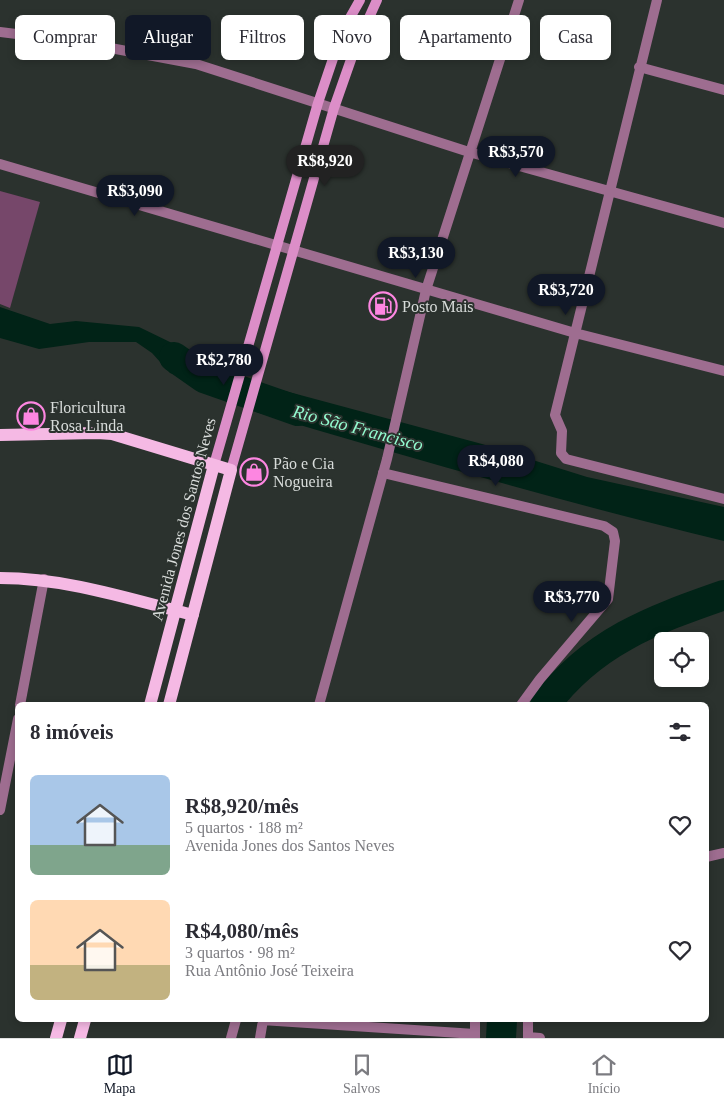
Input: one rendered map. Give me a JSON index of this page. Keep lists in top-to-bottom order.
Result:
{
  "streets": {
    "main road": ["Avenida Jones dos Santos Neves"]
  },
  "water": ["Rio São Francisco"],
  "places": {
    "fuel station": ["Posto Mais"],
    "shop": ["Floricultura Rosa Linda", "Pão e Cia Nogueira"]
  },
  "page": {
    "chip": [
      "Comprar",
      "Alugar",
      "Filtros",
      "Novo",
      "Apartamento",
      "Casa"
    ],
    "price": [
      "R$3,570",
      "R$8,920",
      "R$3,090",
      "R$3,130",
      "R$3,720",
      "R$2,780",
      "R$4,080",
      "R$3,770"
    ],
    "heading": "8 imóveis",
    "list": [
      {
        "name": "R$8,920/mês",
        "note": "5 quartos · 188 m² · Avenida Jones dos Santos Neves"
      },
      {
        "name": "R$4,080/mês",
        "note": "3 quartos · 98 m² · Rua Antônio José Teixeira"
      }
    ],
    "tabs": ["Mapa", "Salvos", "Início"]
  }
}
